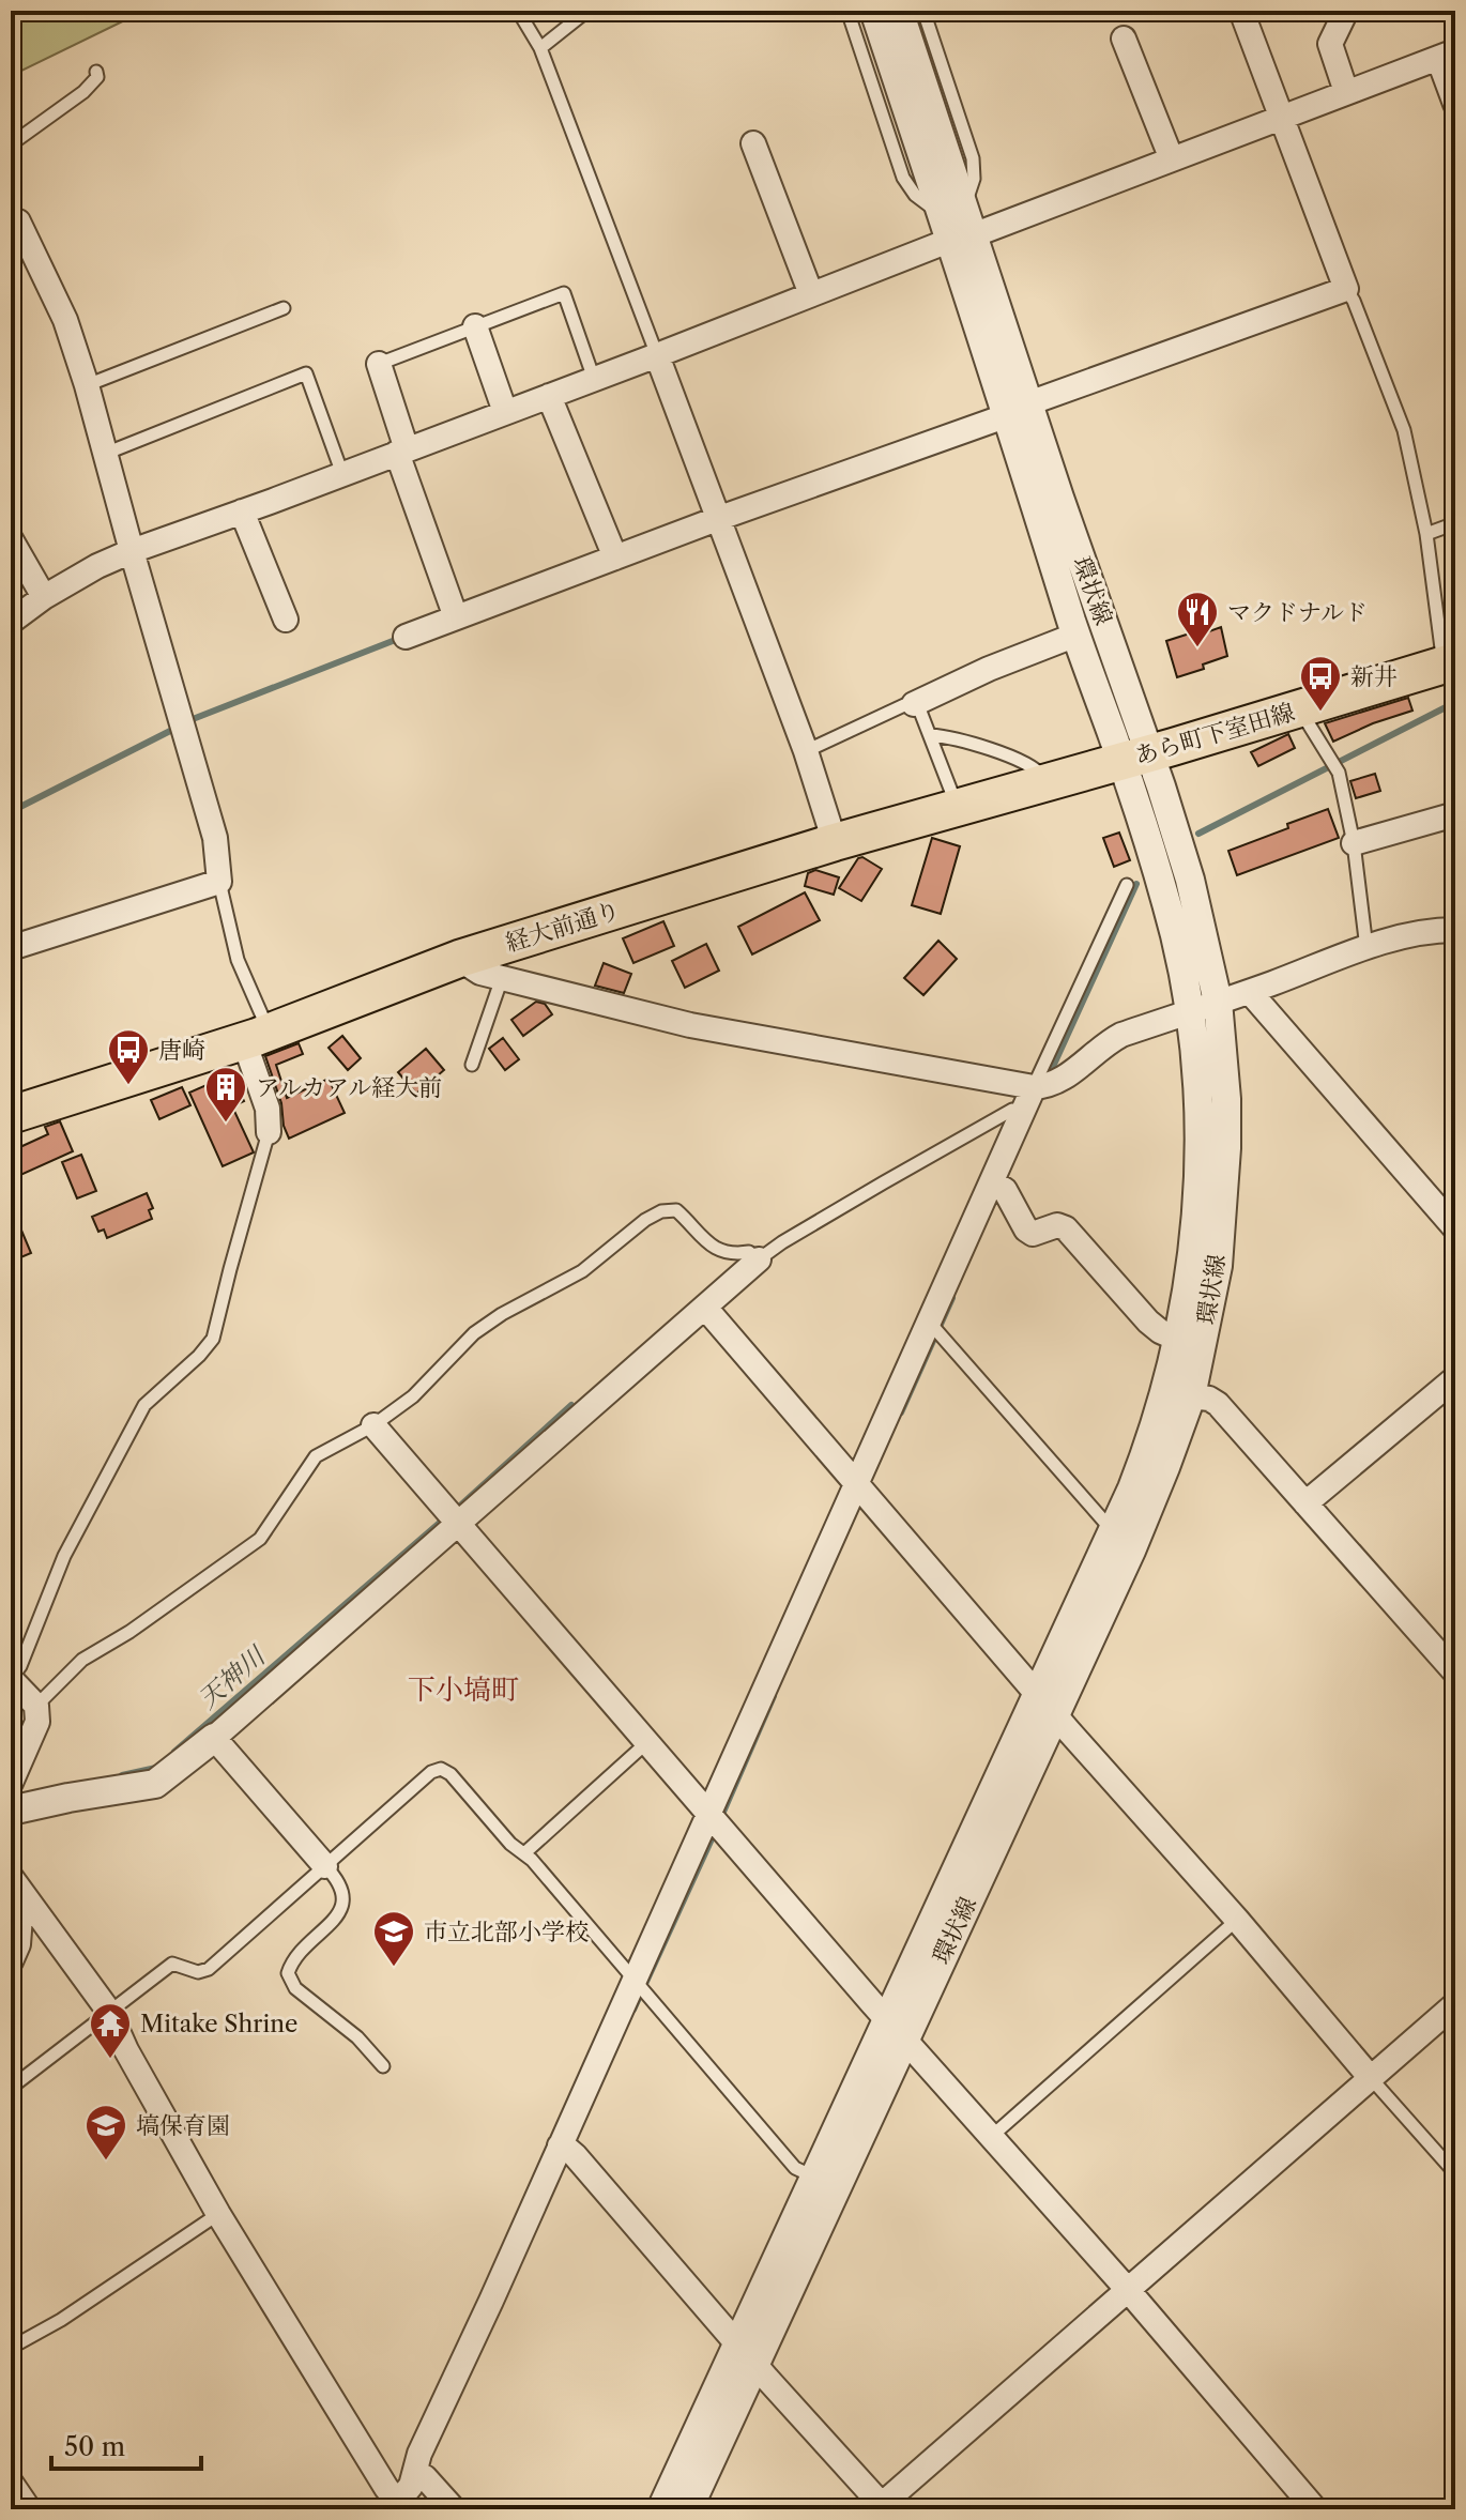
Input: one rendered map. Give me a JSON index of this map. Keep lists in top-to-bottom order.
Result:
{
  "streets": {
    "main road": ["あら町下室田線", "経大前通り"],
    "street": ["環状線"]
  },
  "crossings": [
    ["環状線", "あら町下室田線"],
    ["環状線", "経大前通り"],
    ["あら町下室田線", "経大前通り"]
  ],
  "districts": ["下小塙町"],
  "water": ["天神川"],
  "places": {
    "restaurant": ["マクドナルド"],
    "bus stop": ["新井", "唐崎"],
    "building": ["アルカアル経大前"],
    "school or university": ["市立北部小学校", "塙保育園"],
    "temple": ["Mitake Shrine"]
  },
  "scale_bar": "50 m"
}
